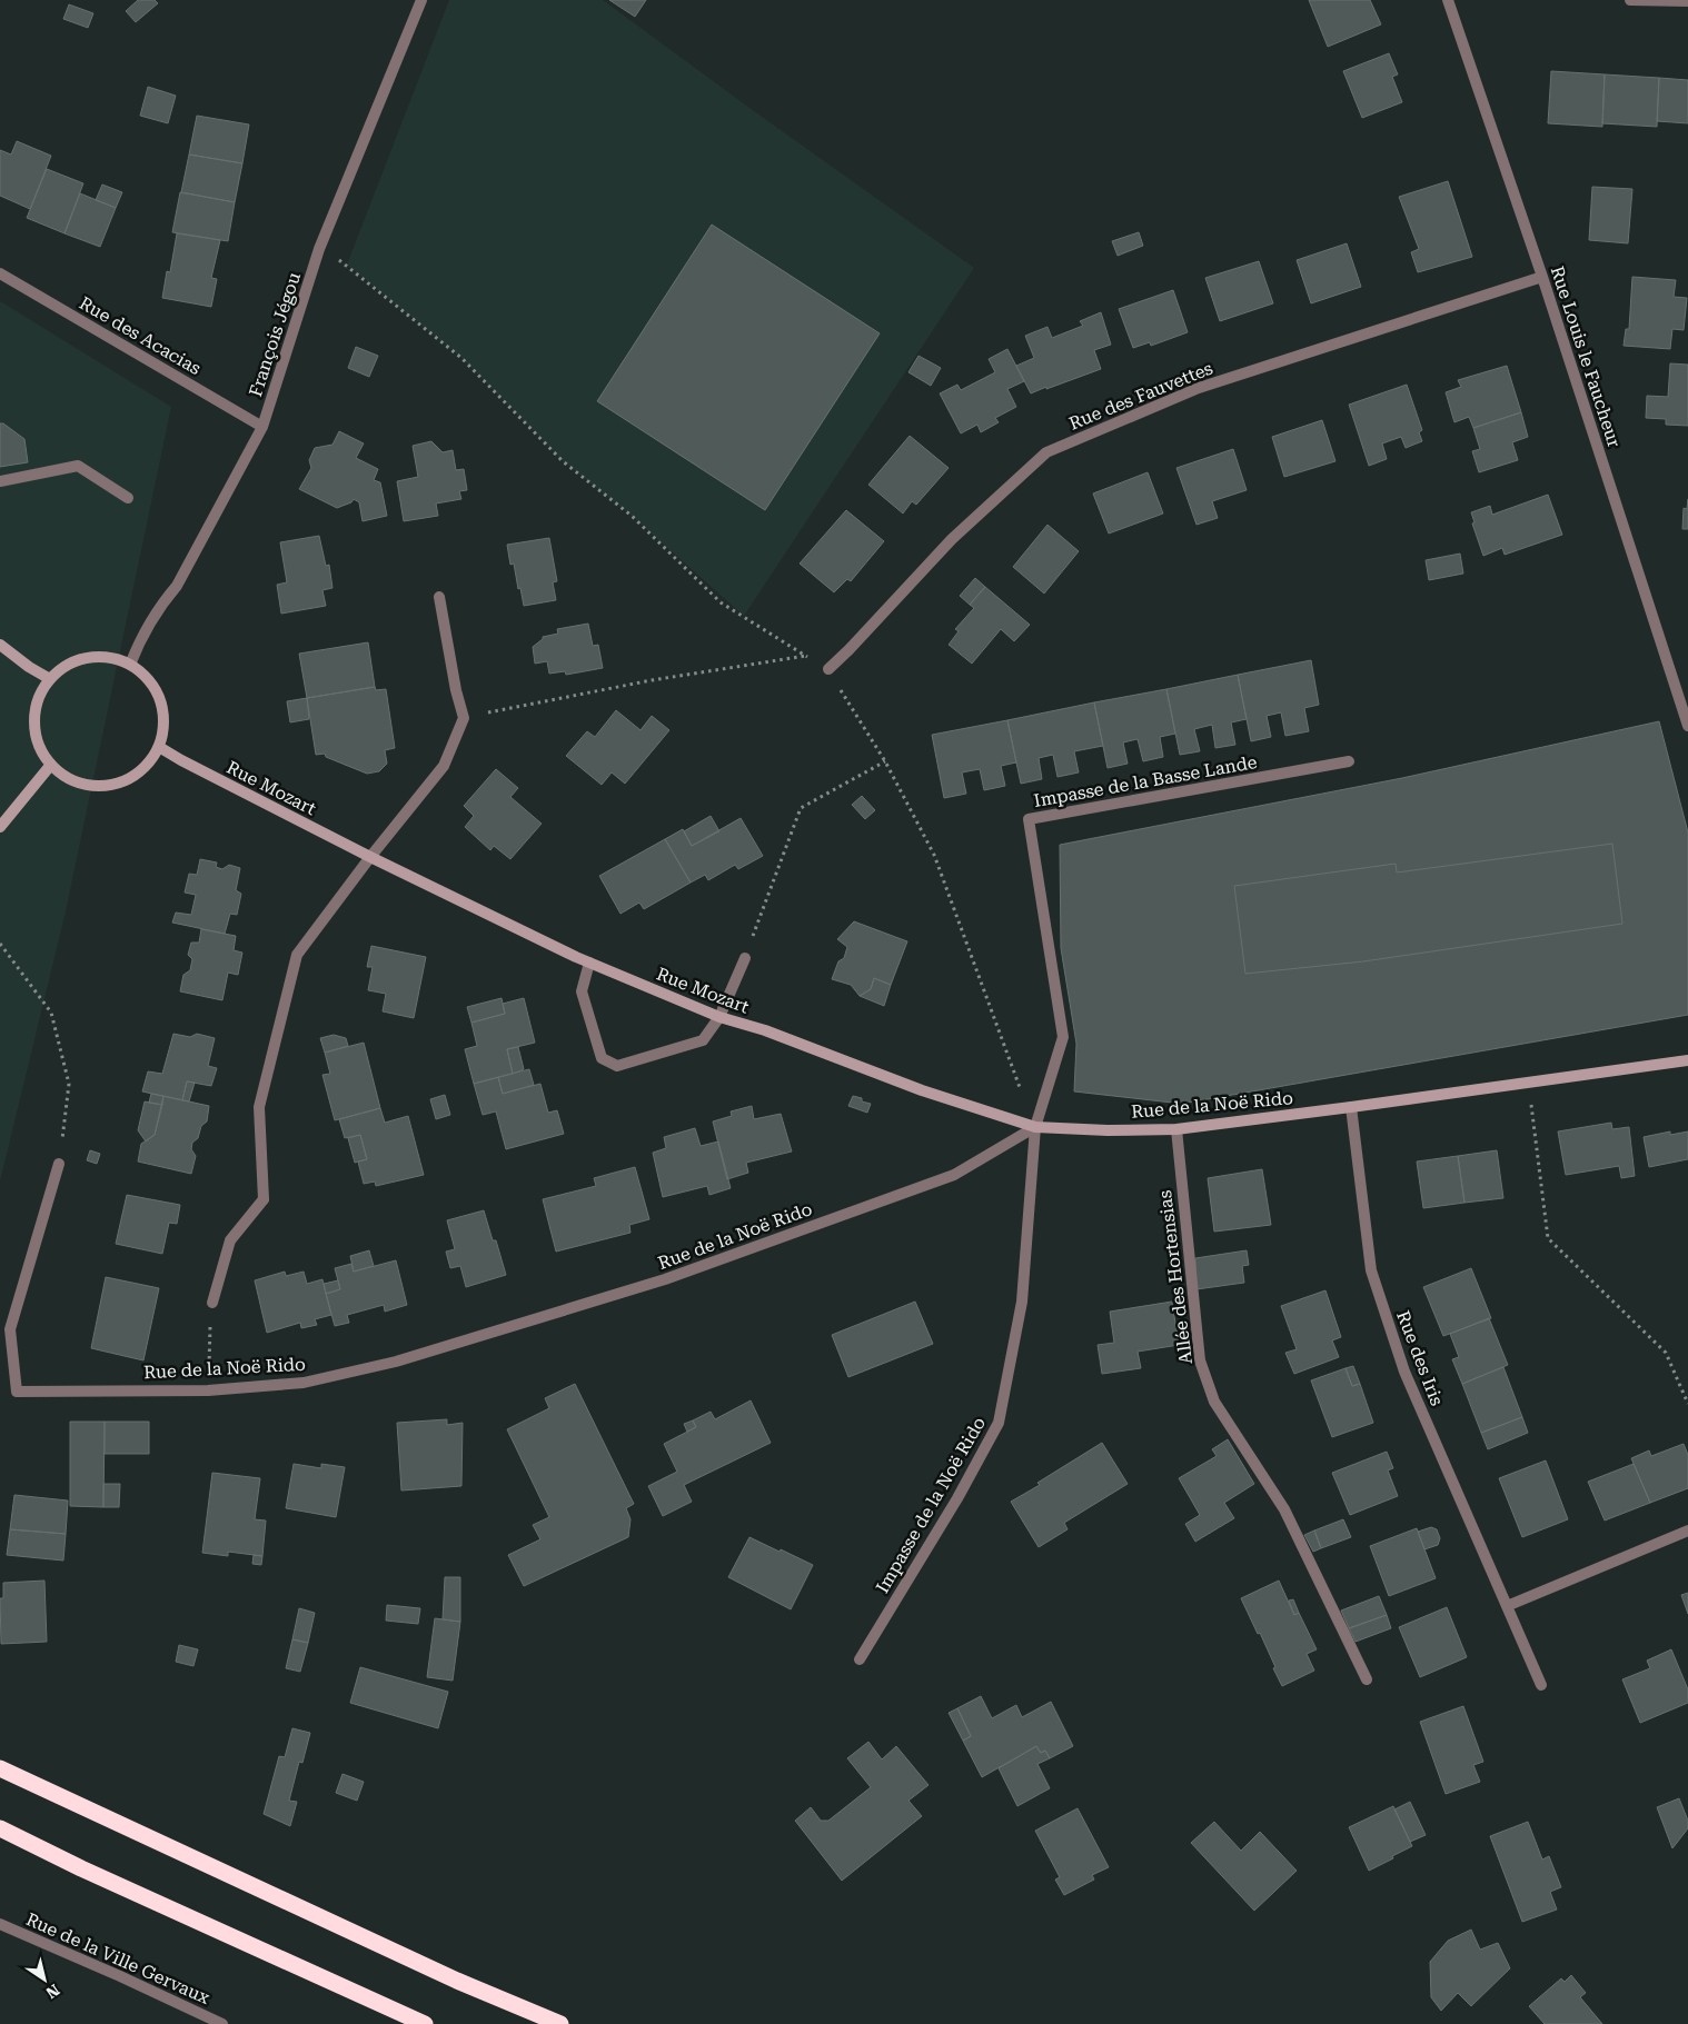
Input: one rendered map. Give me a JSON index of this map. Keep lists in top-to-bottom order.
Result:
{
  "streets": {
    "street": [
      "François Jégou",
      "Rue des Acacias",
      "Rue Louis le Faucheur",
      "Rue des Fauvettes",
      "Impasse de la Basse Lande",
      "Rue Mozart",
      "Rue de la Noë Rido",
      "Allée des Hortensias",
      "Rue des Iris",
      "Impasse de la Noë Rido",
      "Rue de la Ville Gervaux"
    ]
  },
  "crossings": [
    ["François Jégou", "Rue des Acacias"],
    ["François Jégou", "Rue Mozart"],
    ["Rue Louis le Faucheur", "Rue des Fauvettes"],
    ["Impasse de la Basse Lande", "Rue Mozart"],
    ["Impasse de la Basse Lande", "Rue de la Noë Rido"],
    ["Impasse de la Basse Lande", "Impasse de la Noë Rido"],
    ["Rue Mozart", "Rue de la Noë Rido"],
    ["Rue Mozart", "Impasse de la Noë Rido"],
    ["Rue de la Noë Rido", "Allée des Hortensias"],
    ["Rue de la Noë Rido", "Rue des Iris"],
    ["Rue de la Noë Rido", "Impasse de la Noë Rido"]
  ],
  "north": "bottom right"
}
